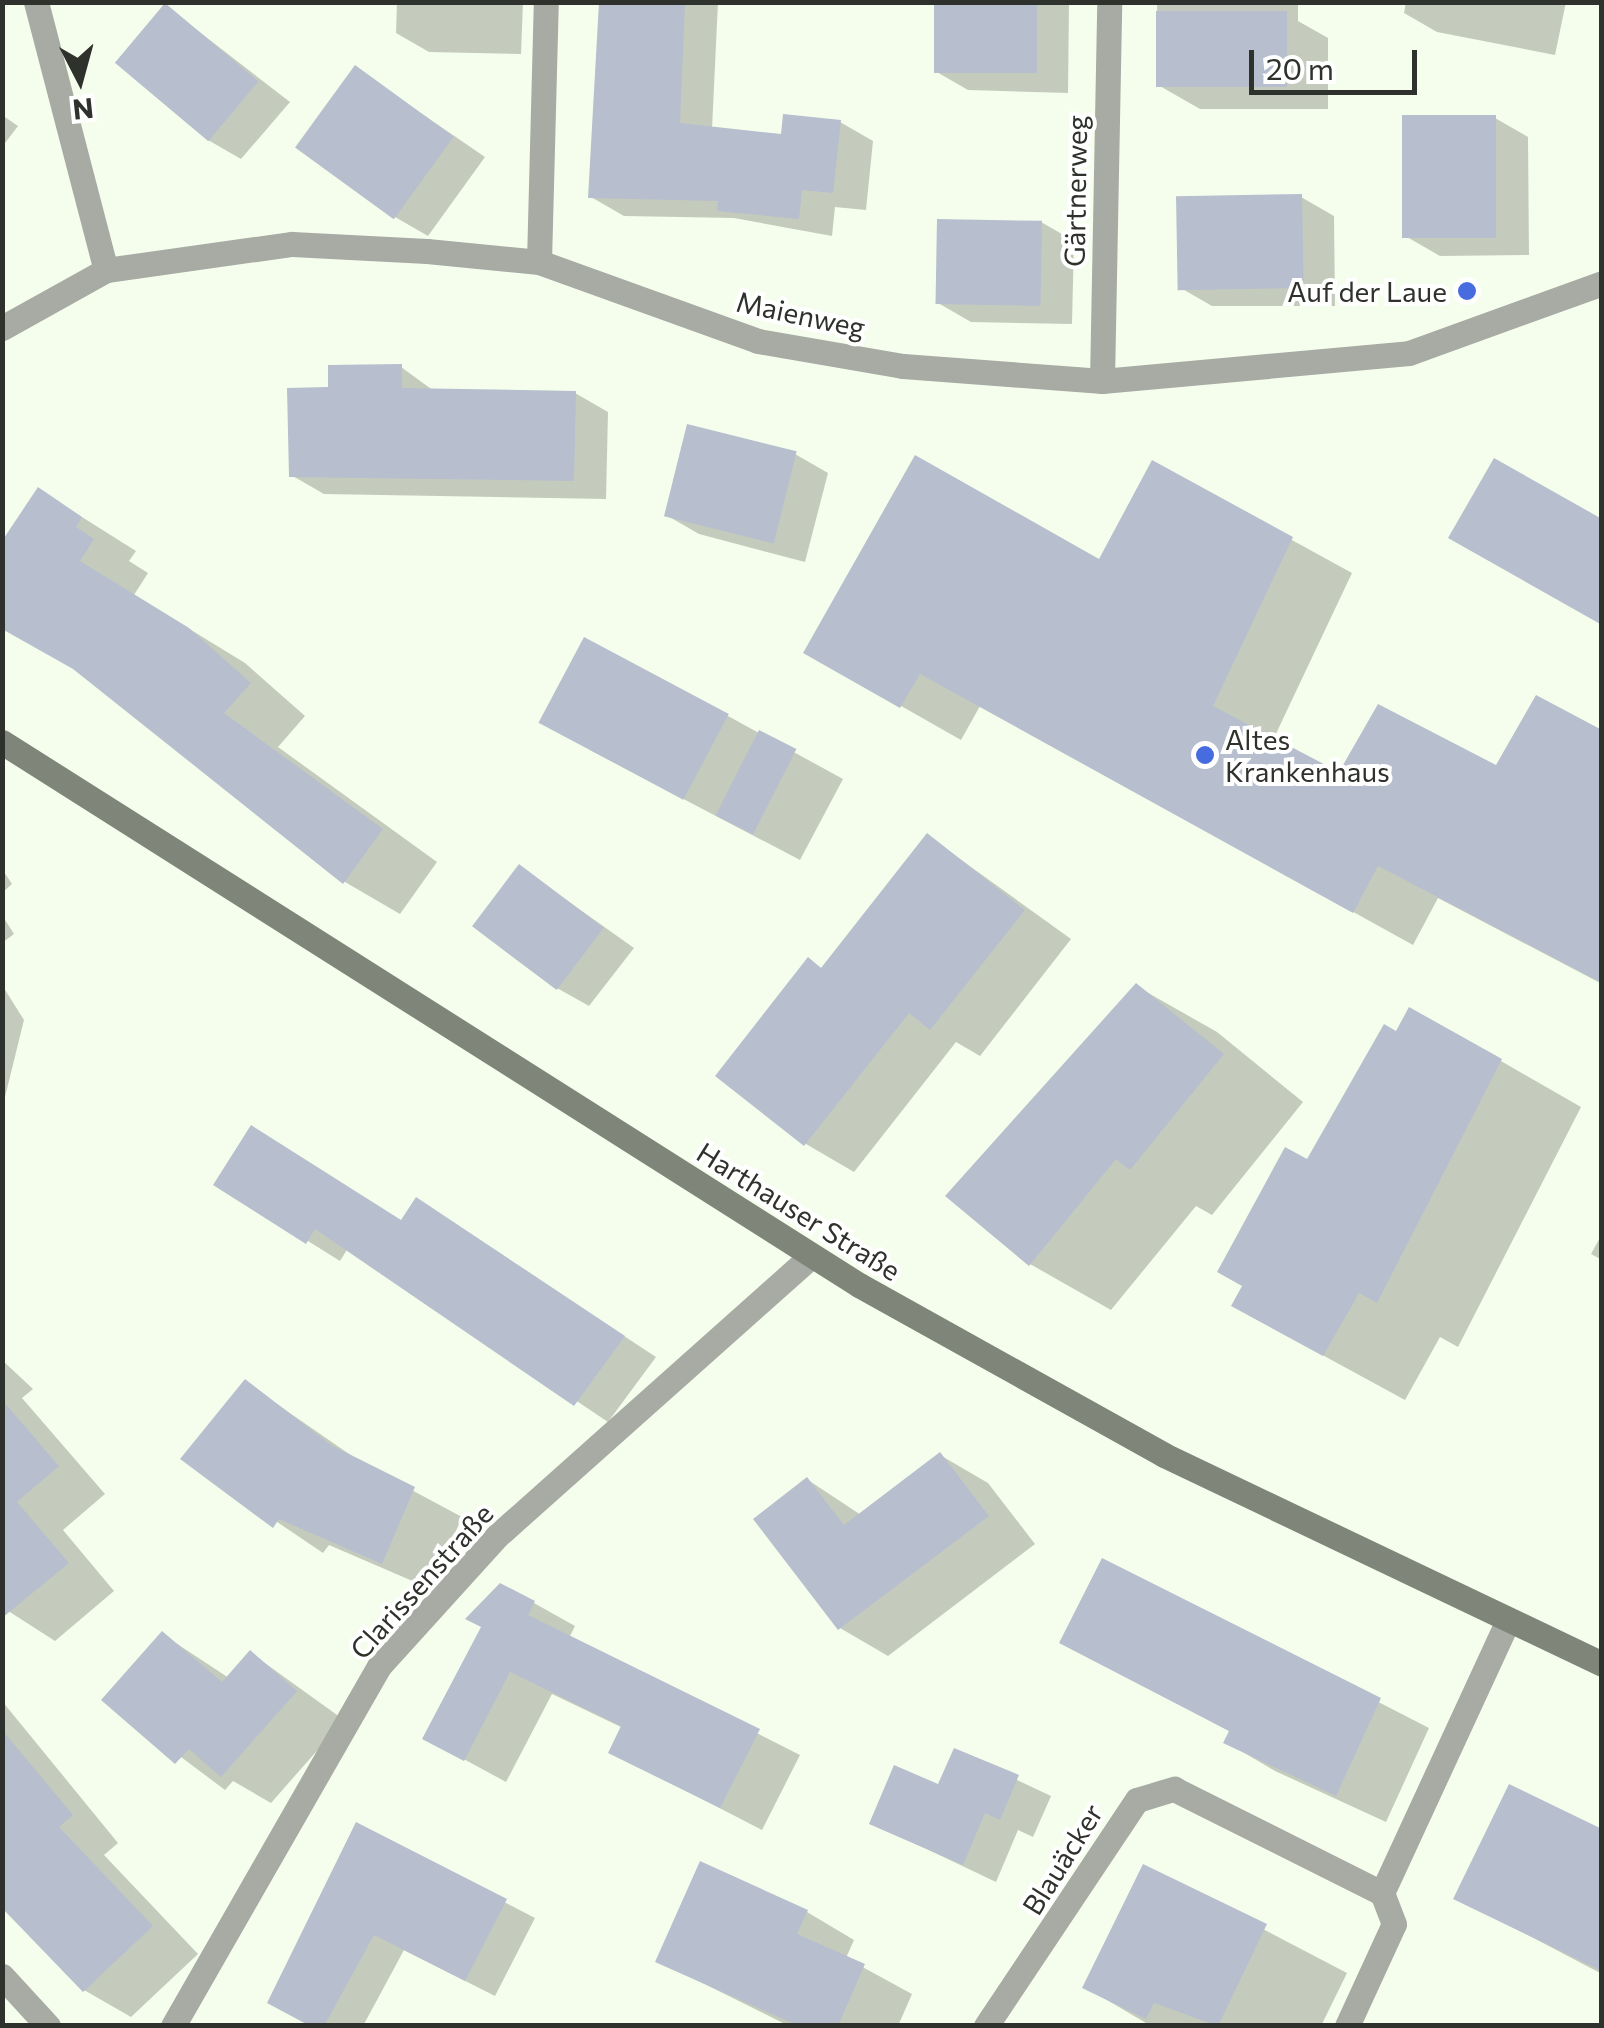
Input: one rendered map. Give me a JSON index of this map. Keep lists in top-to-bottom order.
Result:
{
  "streets": {
    "street": [
      "Gärtnerweg",
      "Maienweg",
      "Harthauser Straße",
      "Clarissenstraße",
      "Blauäcker"
    ]
  },
  "crossings": [
    ["Gärtnerweg", "Maienweg"],
    ["Harthauser Straße", "Clarissenstraße"]
  ],
  "places": ["Auf der Laue", "Altes Krankenhaus"],
  "scale_bar": "20 m",
  "north": "bottom"
}
